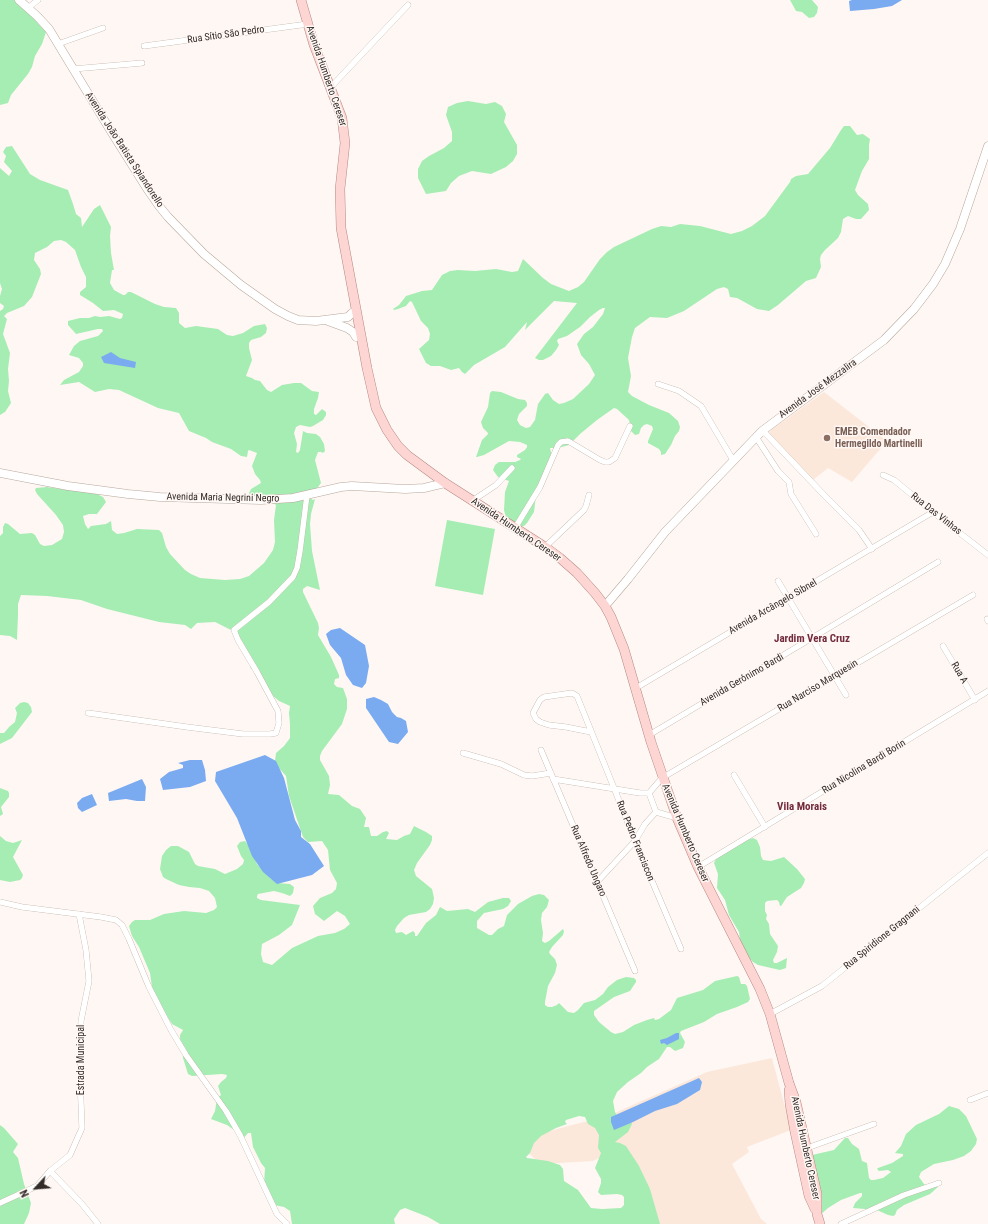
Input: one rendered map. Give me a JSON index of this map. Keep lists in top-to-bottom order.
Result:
{
  "streets": {
    "main road": ["Avenida Humberto Cereser"],
    "street": [
      "Rua Sítio São Pedro",
      "Avenida João Batista Spiandorello",
      "Avenida José Mezzalira",
      "Avenida Maria Negrini Negro",
      "Rua Das Vinhas",
      "Avenida Arcângelo Sibnel",
      "Rua A",
      "Avenida Gerônimo Bardi",
      "Rua Narciso Marquesin",
      "Rua Nicolina Bardi Borin",
      "Rua Pedro Franciscon",
      "Rua Alfredo Ungaro",
      "Rua Spiridione Gragnani",
      "Estrada Municipal"
    ]
  },
  "crossings": [
    ["Rua Sítio São Pedro", "Avenida Humberto Cereser"],
    ["Avenida Humberto Cereser", "Avenida João Batista Spiandorello"],
    ["Avenida Humberto Cereser", "Avenida José Mezzalira"],
    ["Avenida Humberto Cereser", "Avenida Maria Negrini Negro"],
    ["Avenida Humberto Cereser", "Avenida Arcângelo Sibnel"],
    ["Avenida Humberto Cereser", "Avenida Gerônimo Bardi"],
    ["Avenida Humberto Cereser", "Rua Narciso Marquesin"],
    ["Avenida Humberto Cereser", "Rua Nicolina Bardi Borin"],
    ["Avenida Humberto Cereser", "Rua Spiridione Gragnani"],
    ["Rua Das Vinhas", "Avenida Arcângelo Sibnel"],
    ["Rua A", "Rua Nicolina Bardi Borin"]
  ],
  "districts": ["Jardim Vera Cruz", "Vila Morais"],
  "places": ["EMEB Comendador Hermegildo Martinelli"],
  "north": "bottom left"
}
